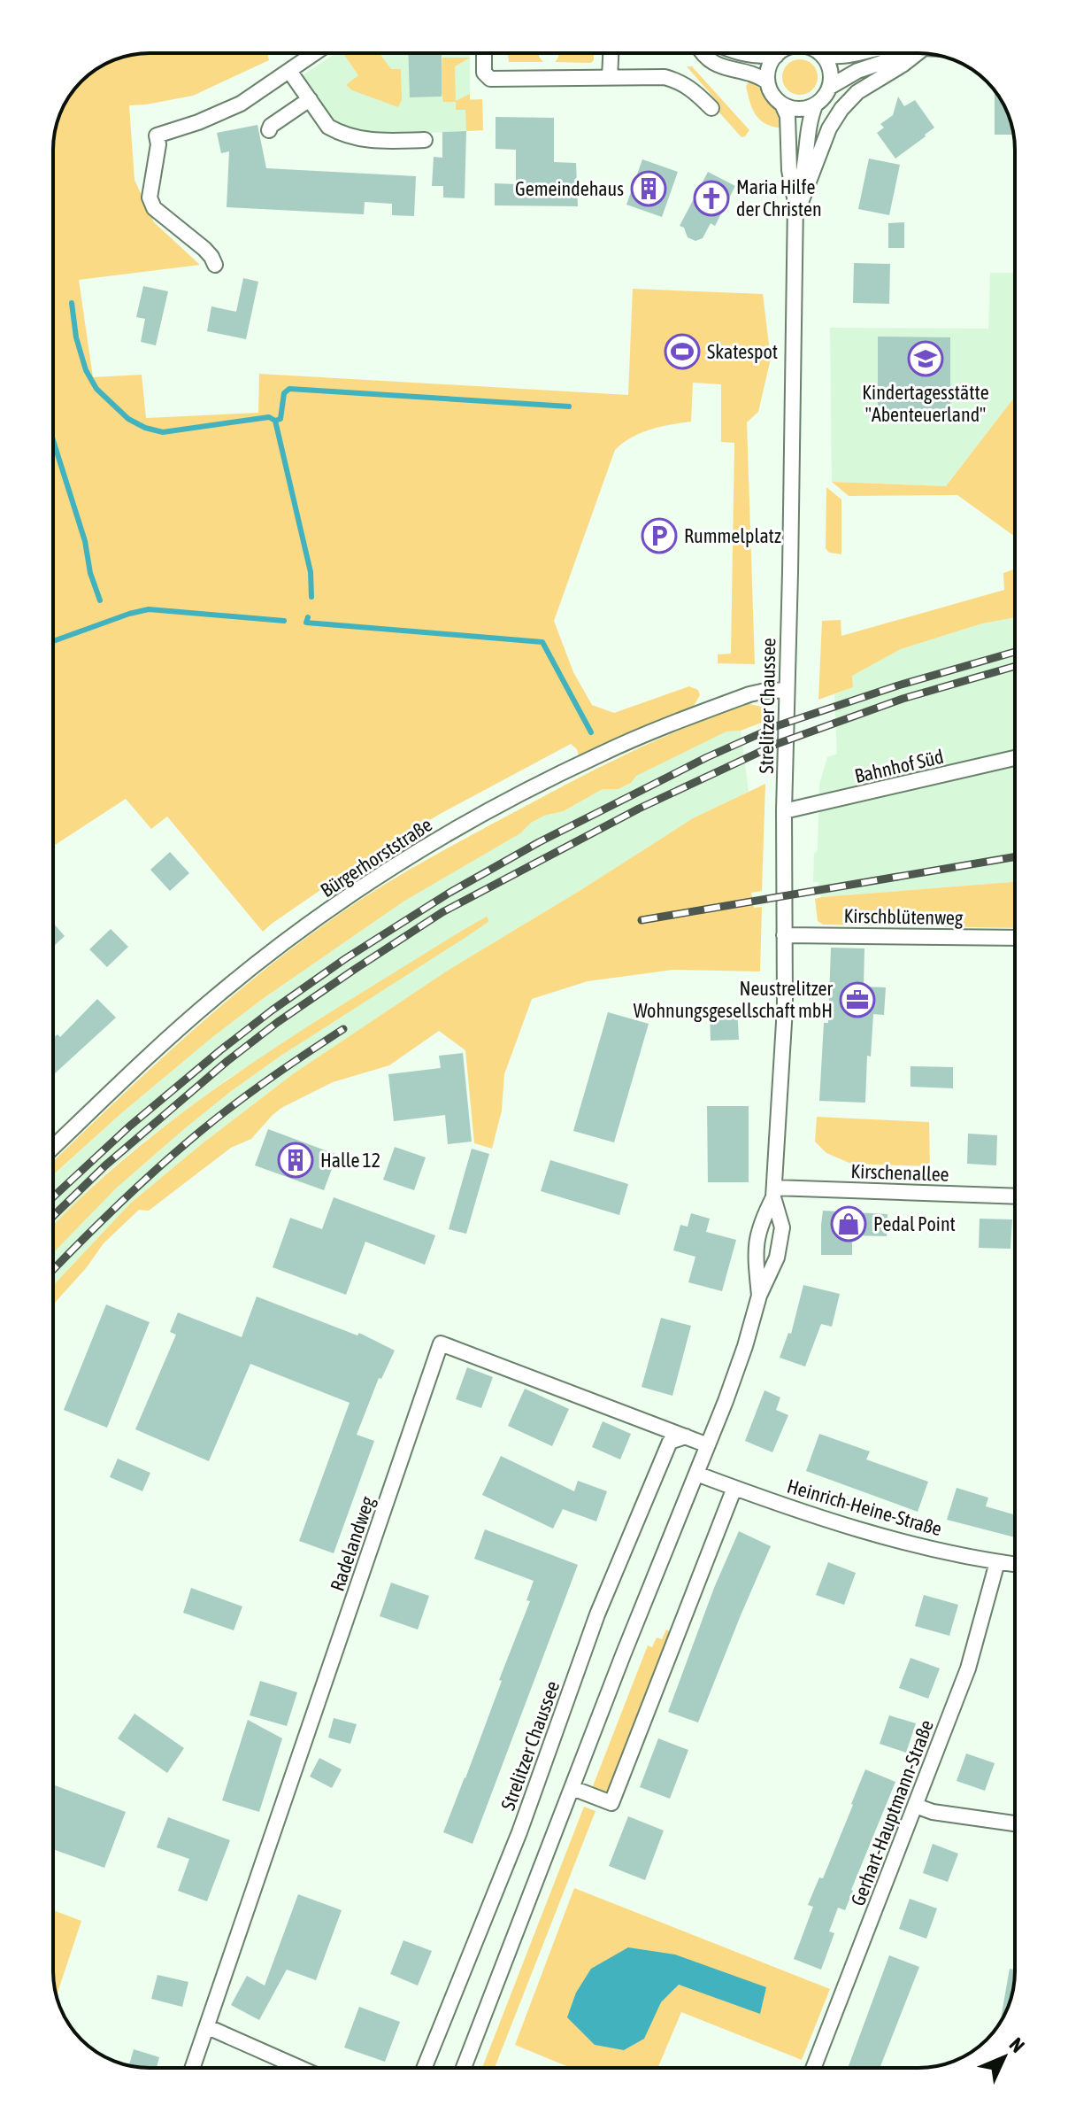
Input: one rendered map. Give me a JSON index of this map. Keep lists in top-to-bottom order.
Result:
{
  "streets": {
    "street": [
      "Strelitzer Chaussee",
      "Bahnhof Süd",
      "Bürgerhorststraße",
      "Kirschblütenweg",
      "Kirschenallee",
      "Heinrich-Heine-Straße",
      "Radelandweg",
      "Gerhart-Hauptmann-Straße"
    ]
  },
  "crossings": [
    ["Strelitzer Chaussee", "Bahnhof Süd"],
    ["Strelitzer Chaussee", "Bürgerhorststraße"],
    ["Strelitzer Chaussee", "Kirschblütenweg"],
    ["Strelitzer Chaussee", "Kirschenallee"],
    ["Strelitzer Chaussee", "Heinrich-Heine-Straße"],
    ["Strelitzer Chaussee", "Radelandweg"],
    ["Heinrich-Heine-Straße", "Gerhart-Hauptmann-Straße"]
  ],
  "places": {
    "building": ["Gemeindehaus", "Halle 12"],
    "church": ["Maria Hilfe der Christen"],
    "sports": ["Skatespot"],
    "school or university": ["Kindertagesstätte \"Abenteuerland\""],
    "parking": ["Rummelplatz"],
    "office": ["Neustrelitzer Wohnungsgesellschaft mbH"],
    "shop": ["Pedal Point"]
  },
  "north": "top right"
}
